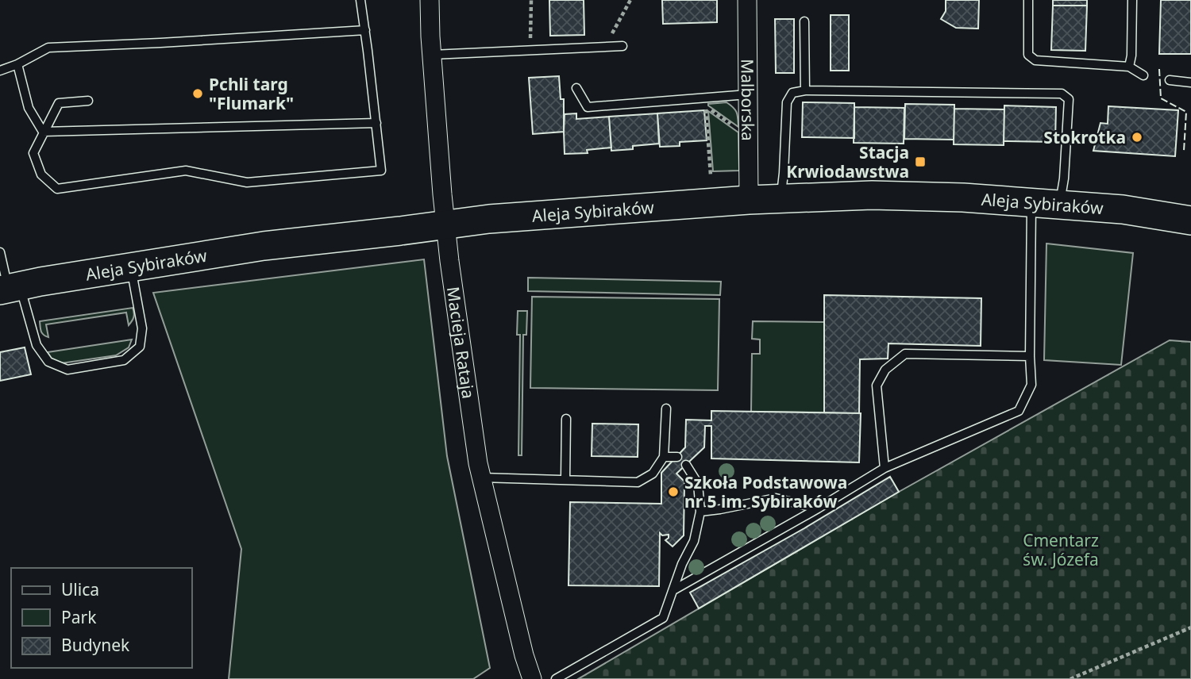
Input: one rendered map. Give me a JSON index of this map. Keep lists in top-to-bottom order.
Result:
{
  "streets": {
    "main road": ["Aleja Sybiraków"],
    "street": ["Malborska", "Macieja Rataja"]
  },
  "crossings": [
    ["Malborska", "Aleja Sybiraków"],
    ["Aleja Sybiraków", "Macieja Rataja"]
  ],
  "parks": ["Cmentarz św. Józefa"],
  "places": {
    "other": ["Pchli targ \"Flumark\"", "Stokrotka", "Szkoła Podstawowa nr 5 im. Sybiraków"],
    "transit": ["Stacja Krwiodawstwa"]
  },
  "legend": ["Ulica", "Park", "Budynek"]
}
